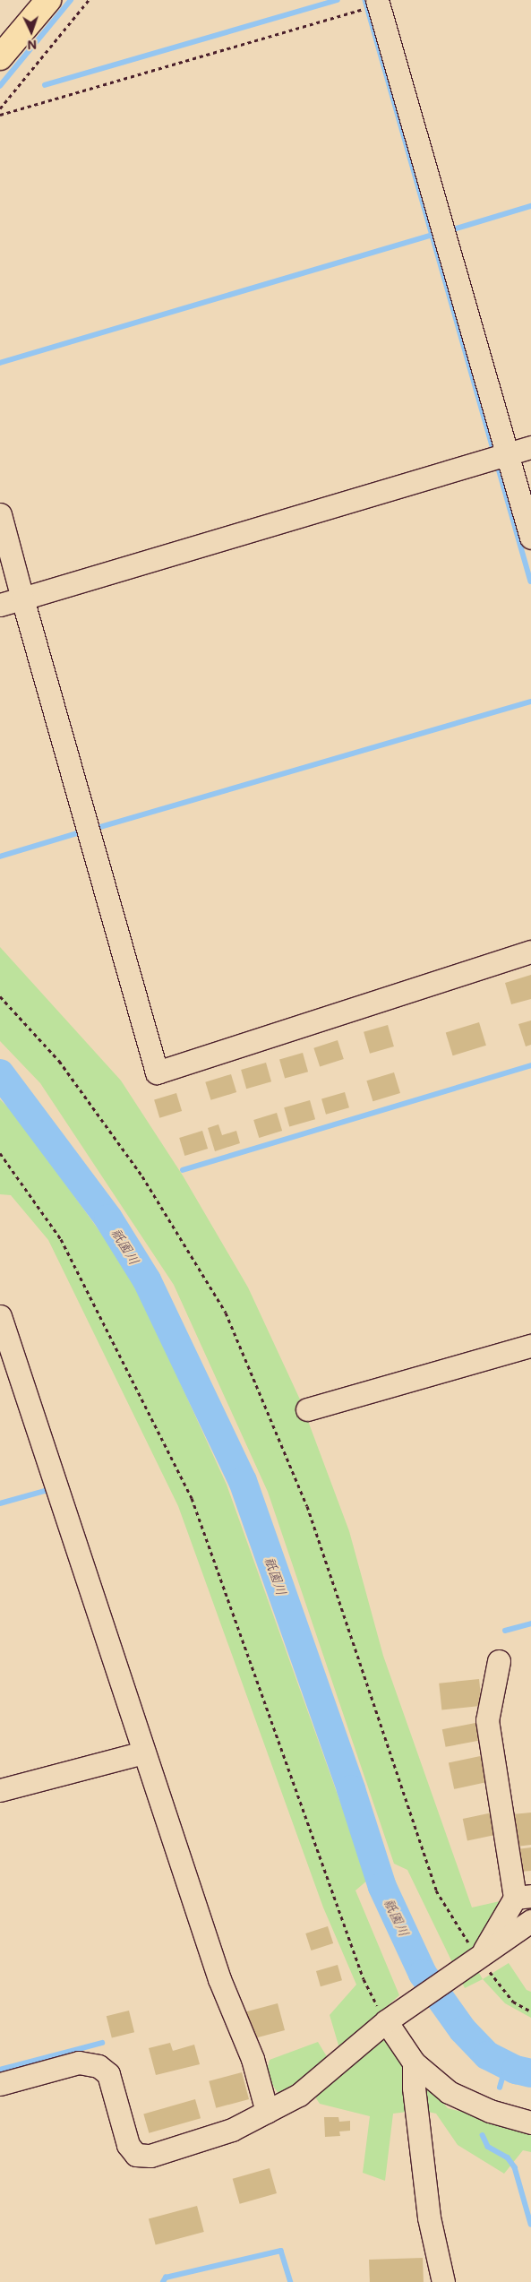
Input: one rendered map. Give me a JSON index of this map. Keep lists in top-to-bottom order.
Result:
{
  "water": ["祇園川"],
  "north": "bottom"
}
